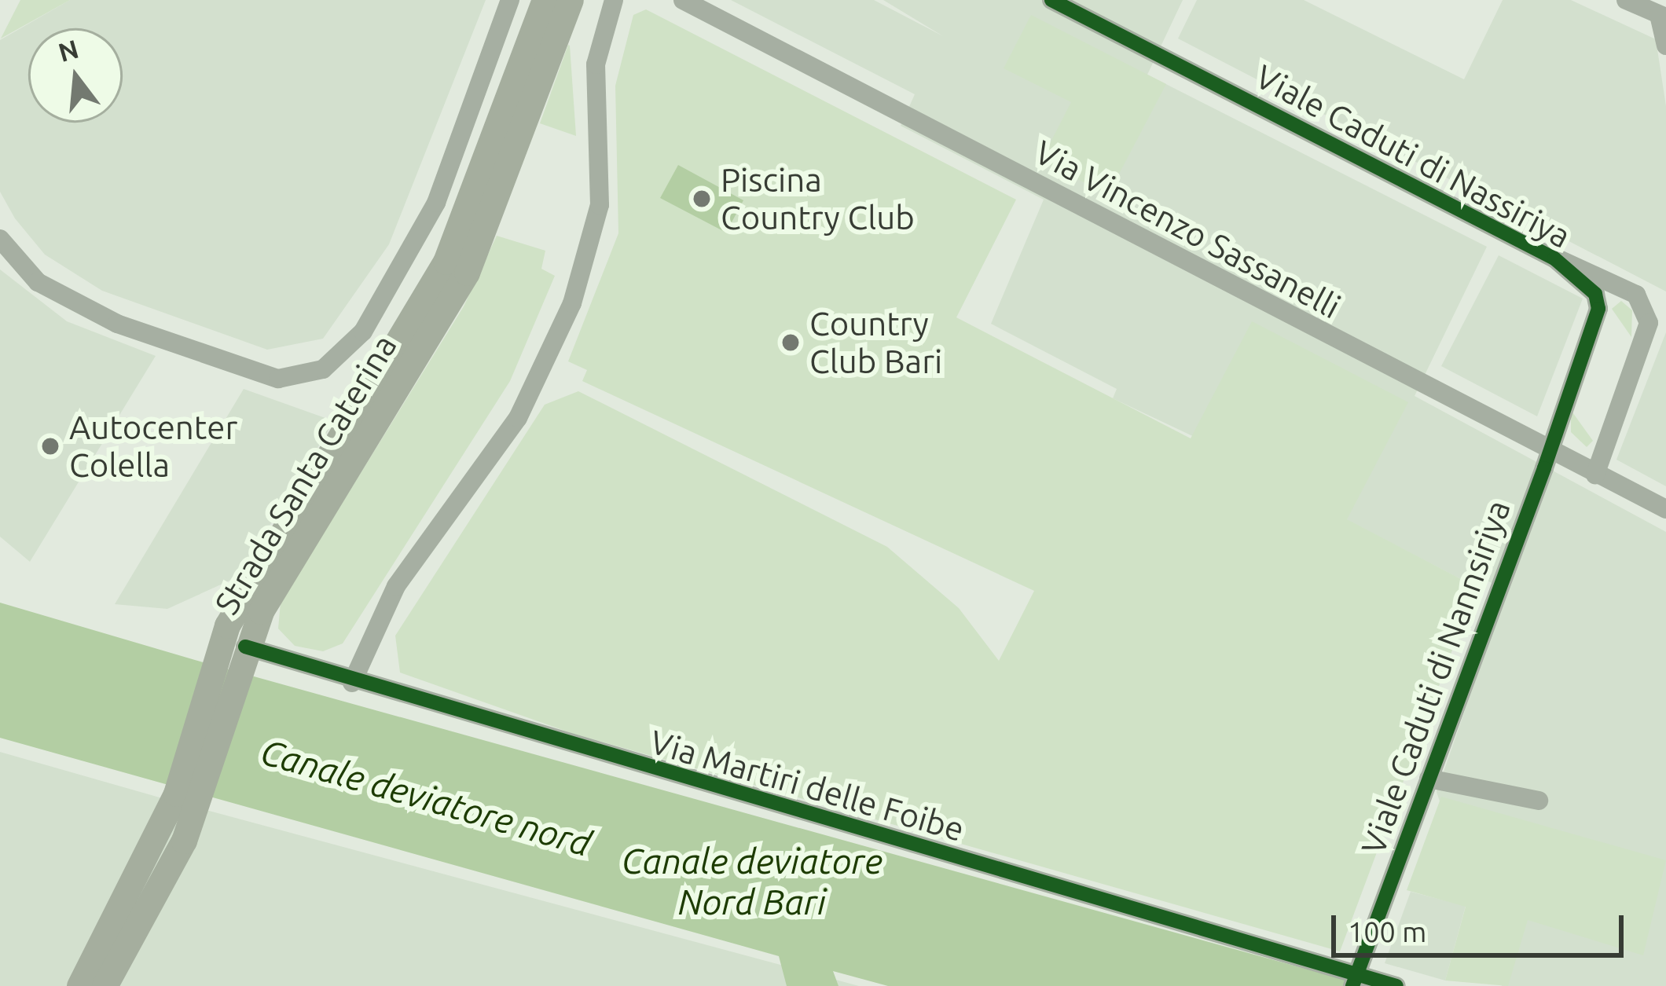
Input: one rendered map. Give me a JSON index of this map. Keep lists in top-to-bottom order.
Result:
{
  "streets": {
    "street": [
      "Viale Caduti di Nassiriya",
      "Via Vincenzo Sassanelli",
      "Strada Santa Caterina",
      "Viale Caduti di Nannsiriya",
      "Via Martiri delle Foibe"
    ]
  },
  "crossings": [
    ["Viale Caduti di Nassiriya", "Via Vincenzo Sassanelli"],
    ["Viale Caduti di Nassiriya", "Viale Caduti di Nannsiriya"],
    ["Via Vincenzo Sassanelli", "Viale Caduti di Nannsiriya"],
    ["Strada Santa Caterina", "Via Martiri delle Foibe"],
    ["Viale Caduti di Nannsiriya", "Via Martiri delle Foibe"]
  ],
  "water": ["Canale deviatore nord", "Canale deviatore Nord Bari"],
  "places": ["Piscina Country Club", "Country Club Bari", "Autocenter Colella"],
  "scale_bar": "100 m",
  "north": "top"
}
